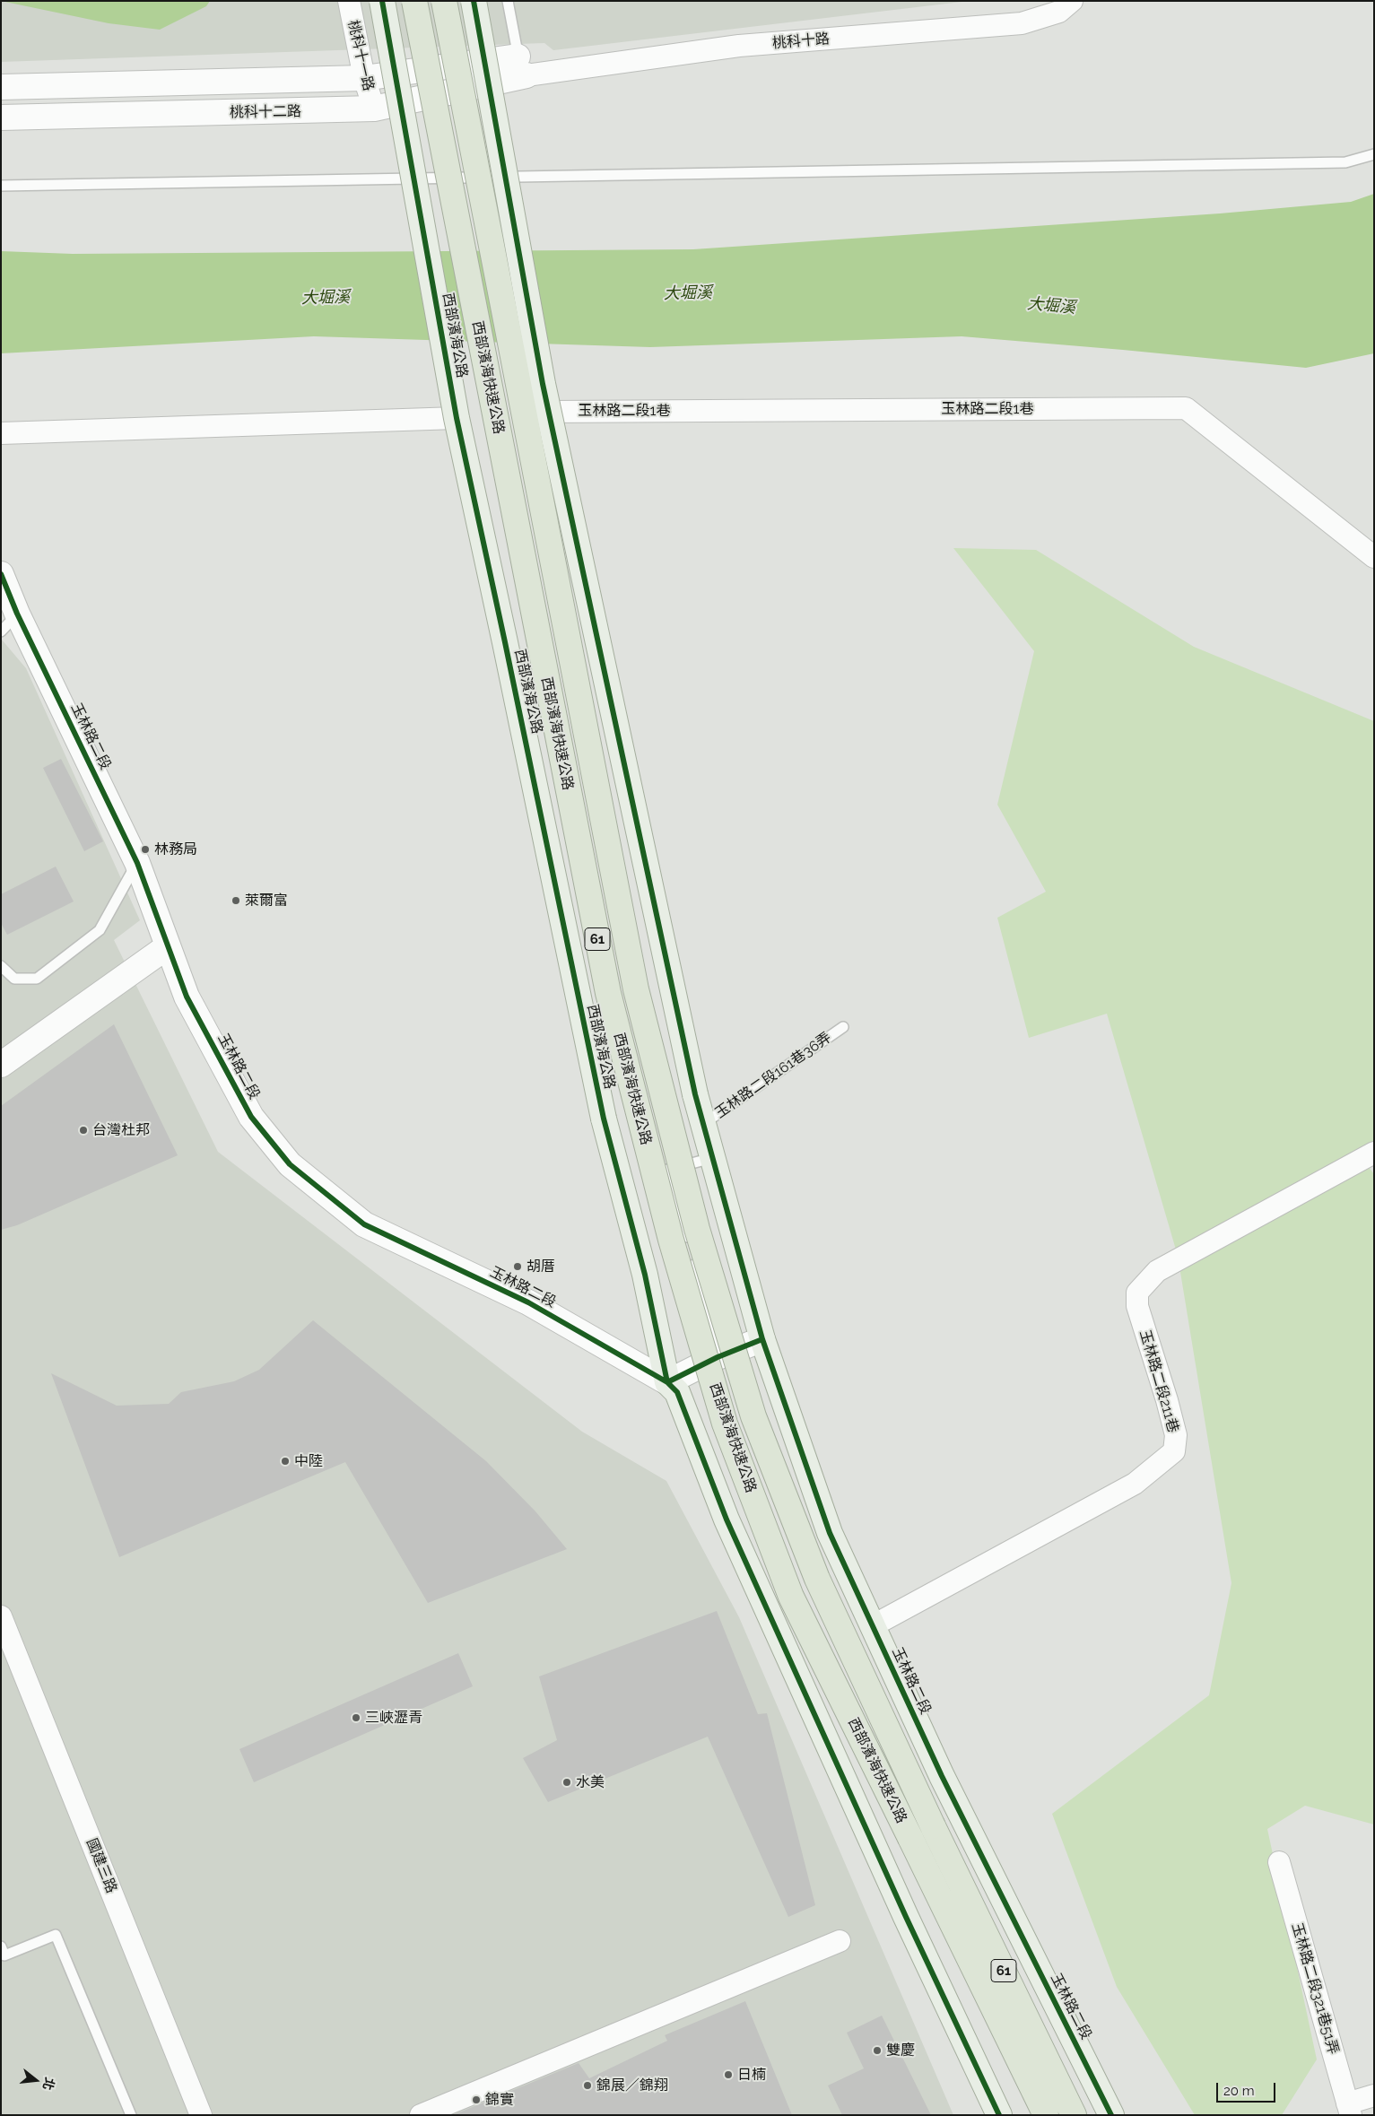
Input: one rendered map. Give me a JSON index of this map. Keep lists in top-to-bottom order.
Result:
{
  "streets": {
    "highway": ["西部濱海快速公路", "61"],
    "main road": ["西部濱海公路", "玉林路二段"],
    "street": [
      "桃科十路",
      "桃科十一路",
      "桃科十二路",
      "玉林路二段1巷",
      "玉林路二段211巷",
      "國建三路",
      "玉林路二段321巷51弄"
    ],
    "lane": ["玉林路二段161巷36弄"]
  },
  "crossings": [
    ["桃科十路", "桃科十二路"],
    ["桃科十一路", "桃科十二路"],
    ["西部濱海公路", "玉林路二段"],
    ["玉林路二段1巷", "61"],
    ["玉林路二段", "61"],
    ["玉林路二段", "玉林路二段211巷"],
    ["61", "玉林路二段161巷36弄"]
  ],
  "water": ["大堀溪"],
  "places": [
    "林務局",
    "萊爾富",
    "台灣杜邦",
    "胡厝",
    "中陸",
    "三峽瀝青",
    "水美",
    "雙慶",
    "日楠",
    "錦展／錦翔",
    "錦實"
  ],
  "scale_bar": "20 m",
  "north": "right"
}
